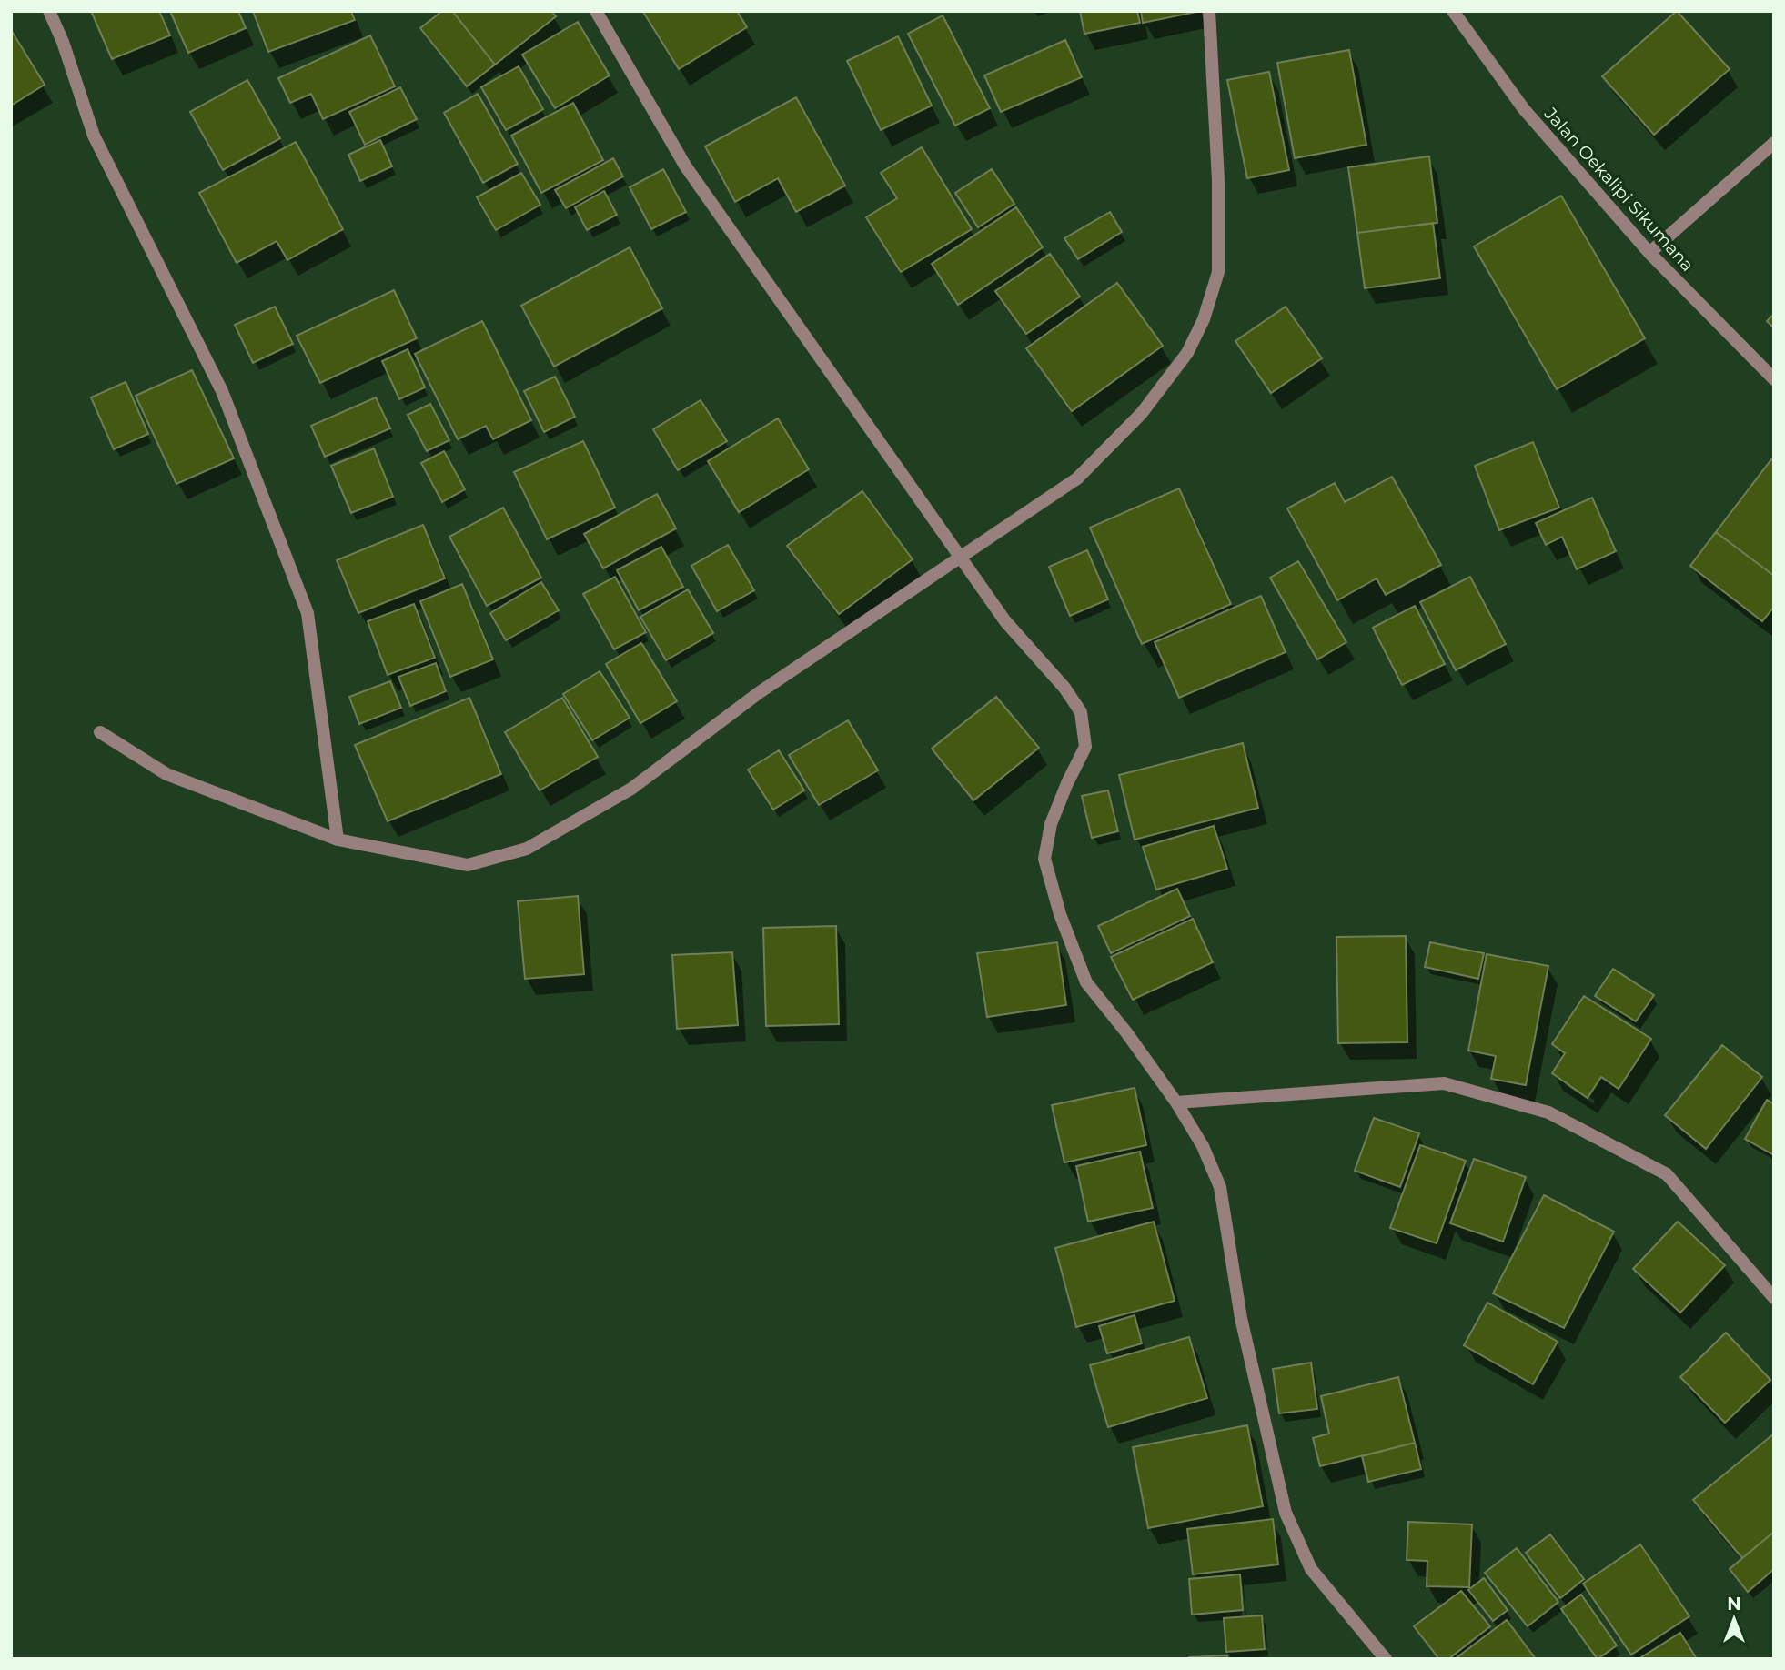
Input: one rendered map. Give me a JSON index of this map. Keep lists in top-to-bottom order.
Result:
{
  "streets": {
    "street": ["Jalan Oekalipi Sikumana"]
  },
  "north": "top"
}
